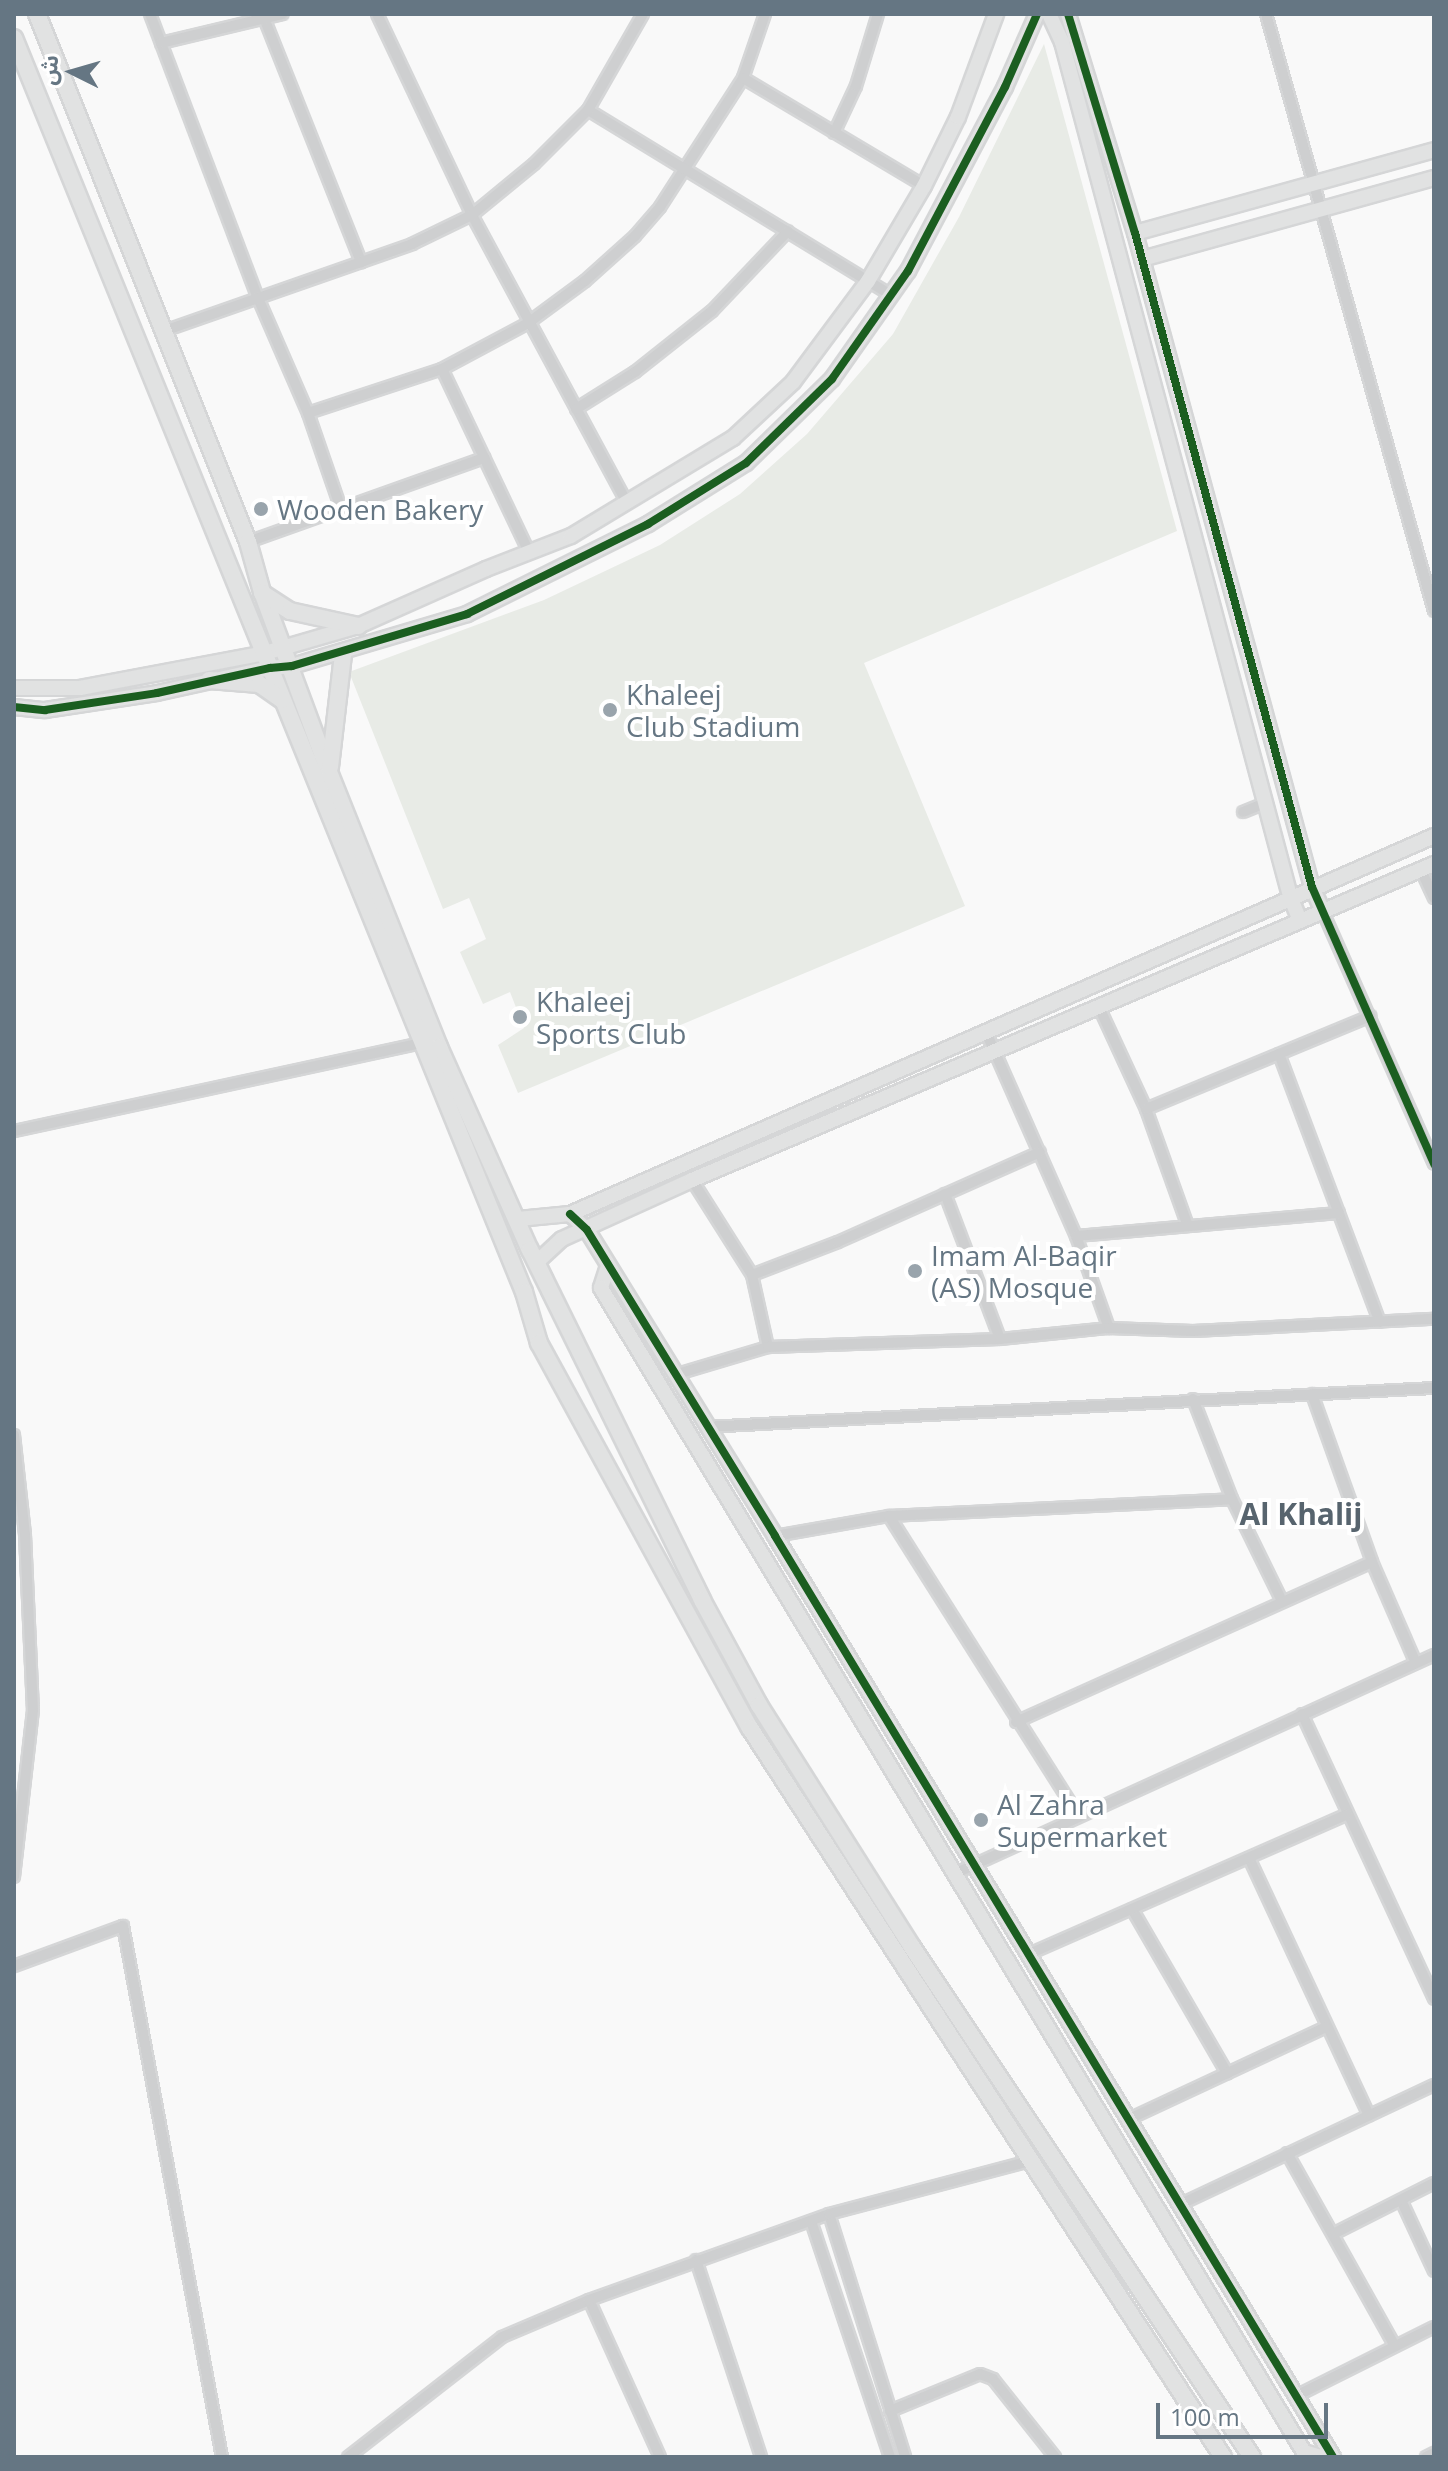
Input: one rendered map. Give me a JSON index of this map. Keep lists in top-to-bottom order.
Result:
{
  "districts": ["Al Khalij"],
  "places": [
    "Wooden Bakery",
    "Khaleej Club Stadium",
    "Khaleej Sports Club",
    "Imam Al-Baqir (AS) Mosque",
    "Al Zahra Supermarket"
  ],
  "scale_bar": "100 m",
  "north": "left"
}
